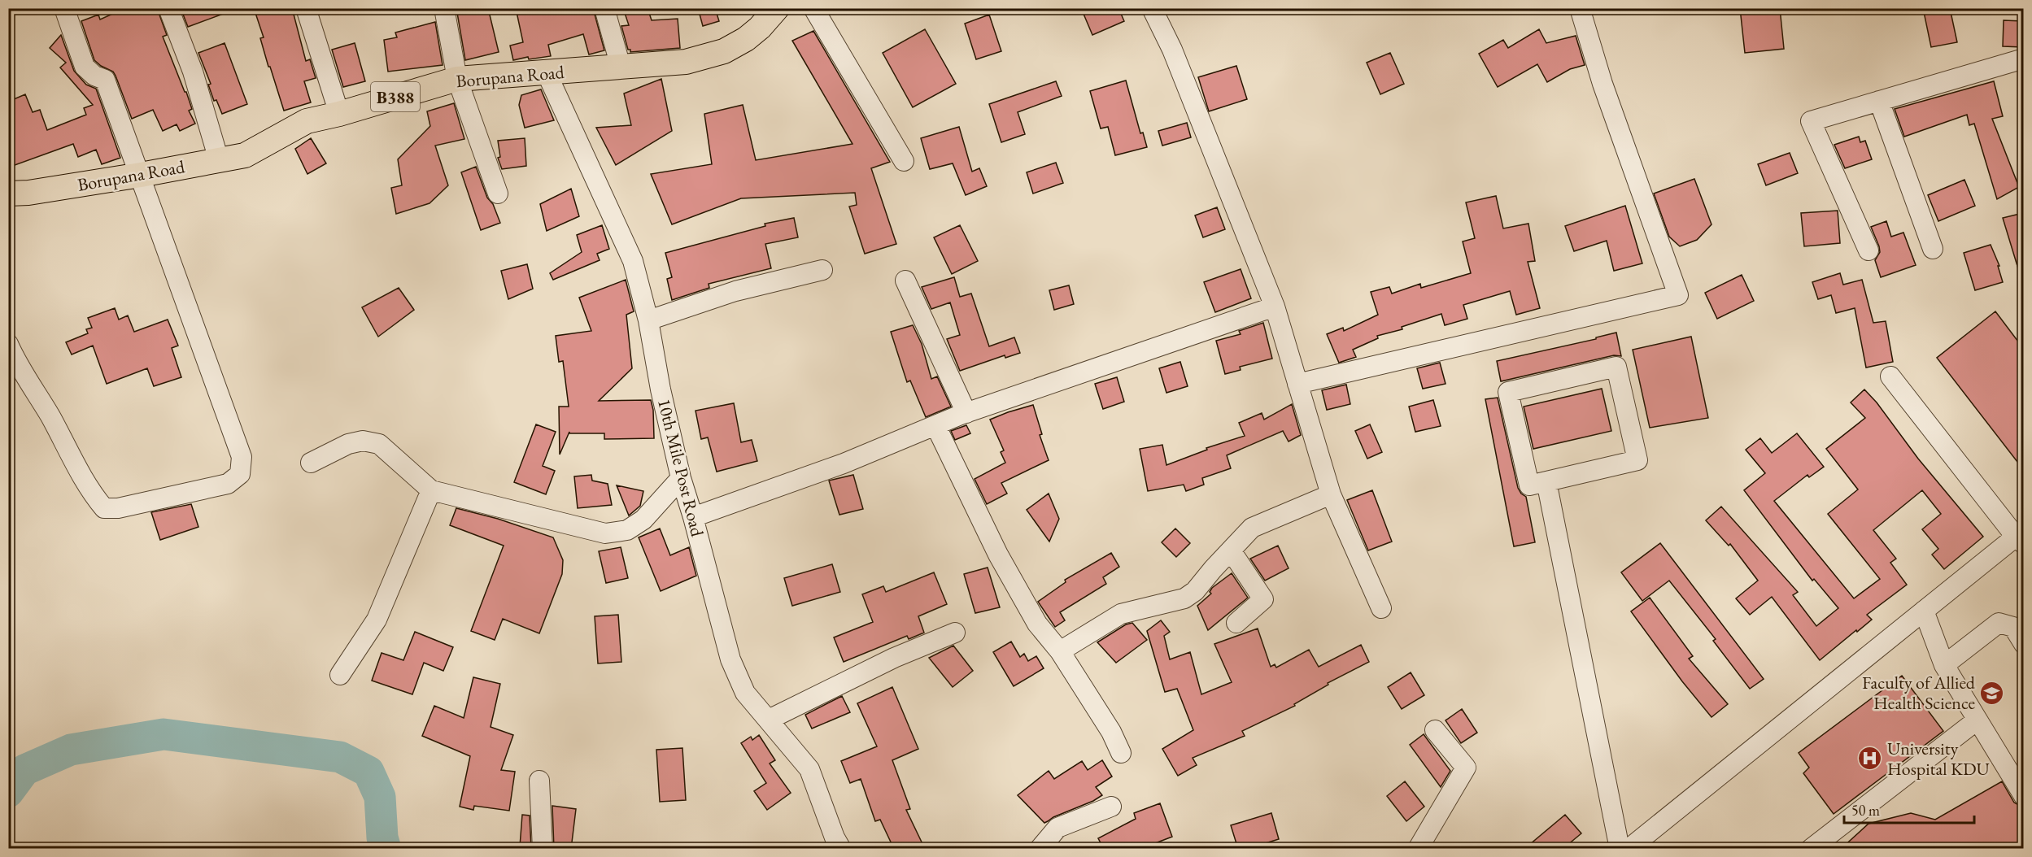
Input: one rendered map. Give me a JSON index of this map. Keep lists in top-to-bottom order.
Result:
{
  "streets": {
    "main road": ["Borupana Road", "B388"],
    "street": ["10th Mile Post Road"]
  },
  "crossings": [
    ["Borupana Road", "10th Mile Post Road"]
  ],
  "places": {
    "school or university": ["Faculty of Allied Health Science"],
    "hospital": ["University Hospital KDU"]
  },
  "scale_bar": "50 m"
}
